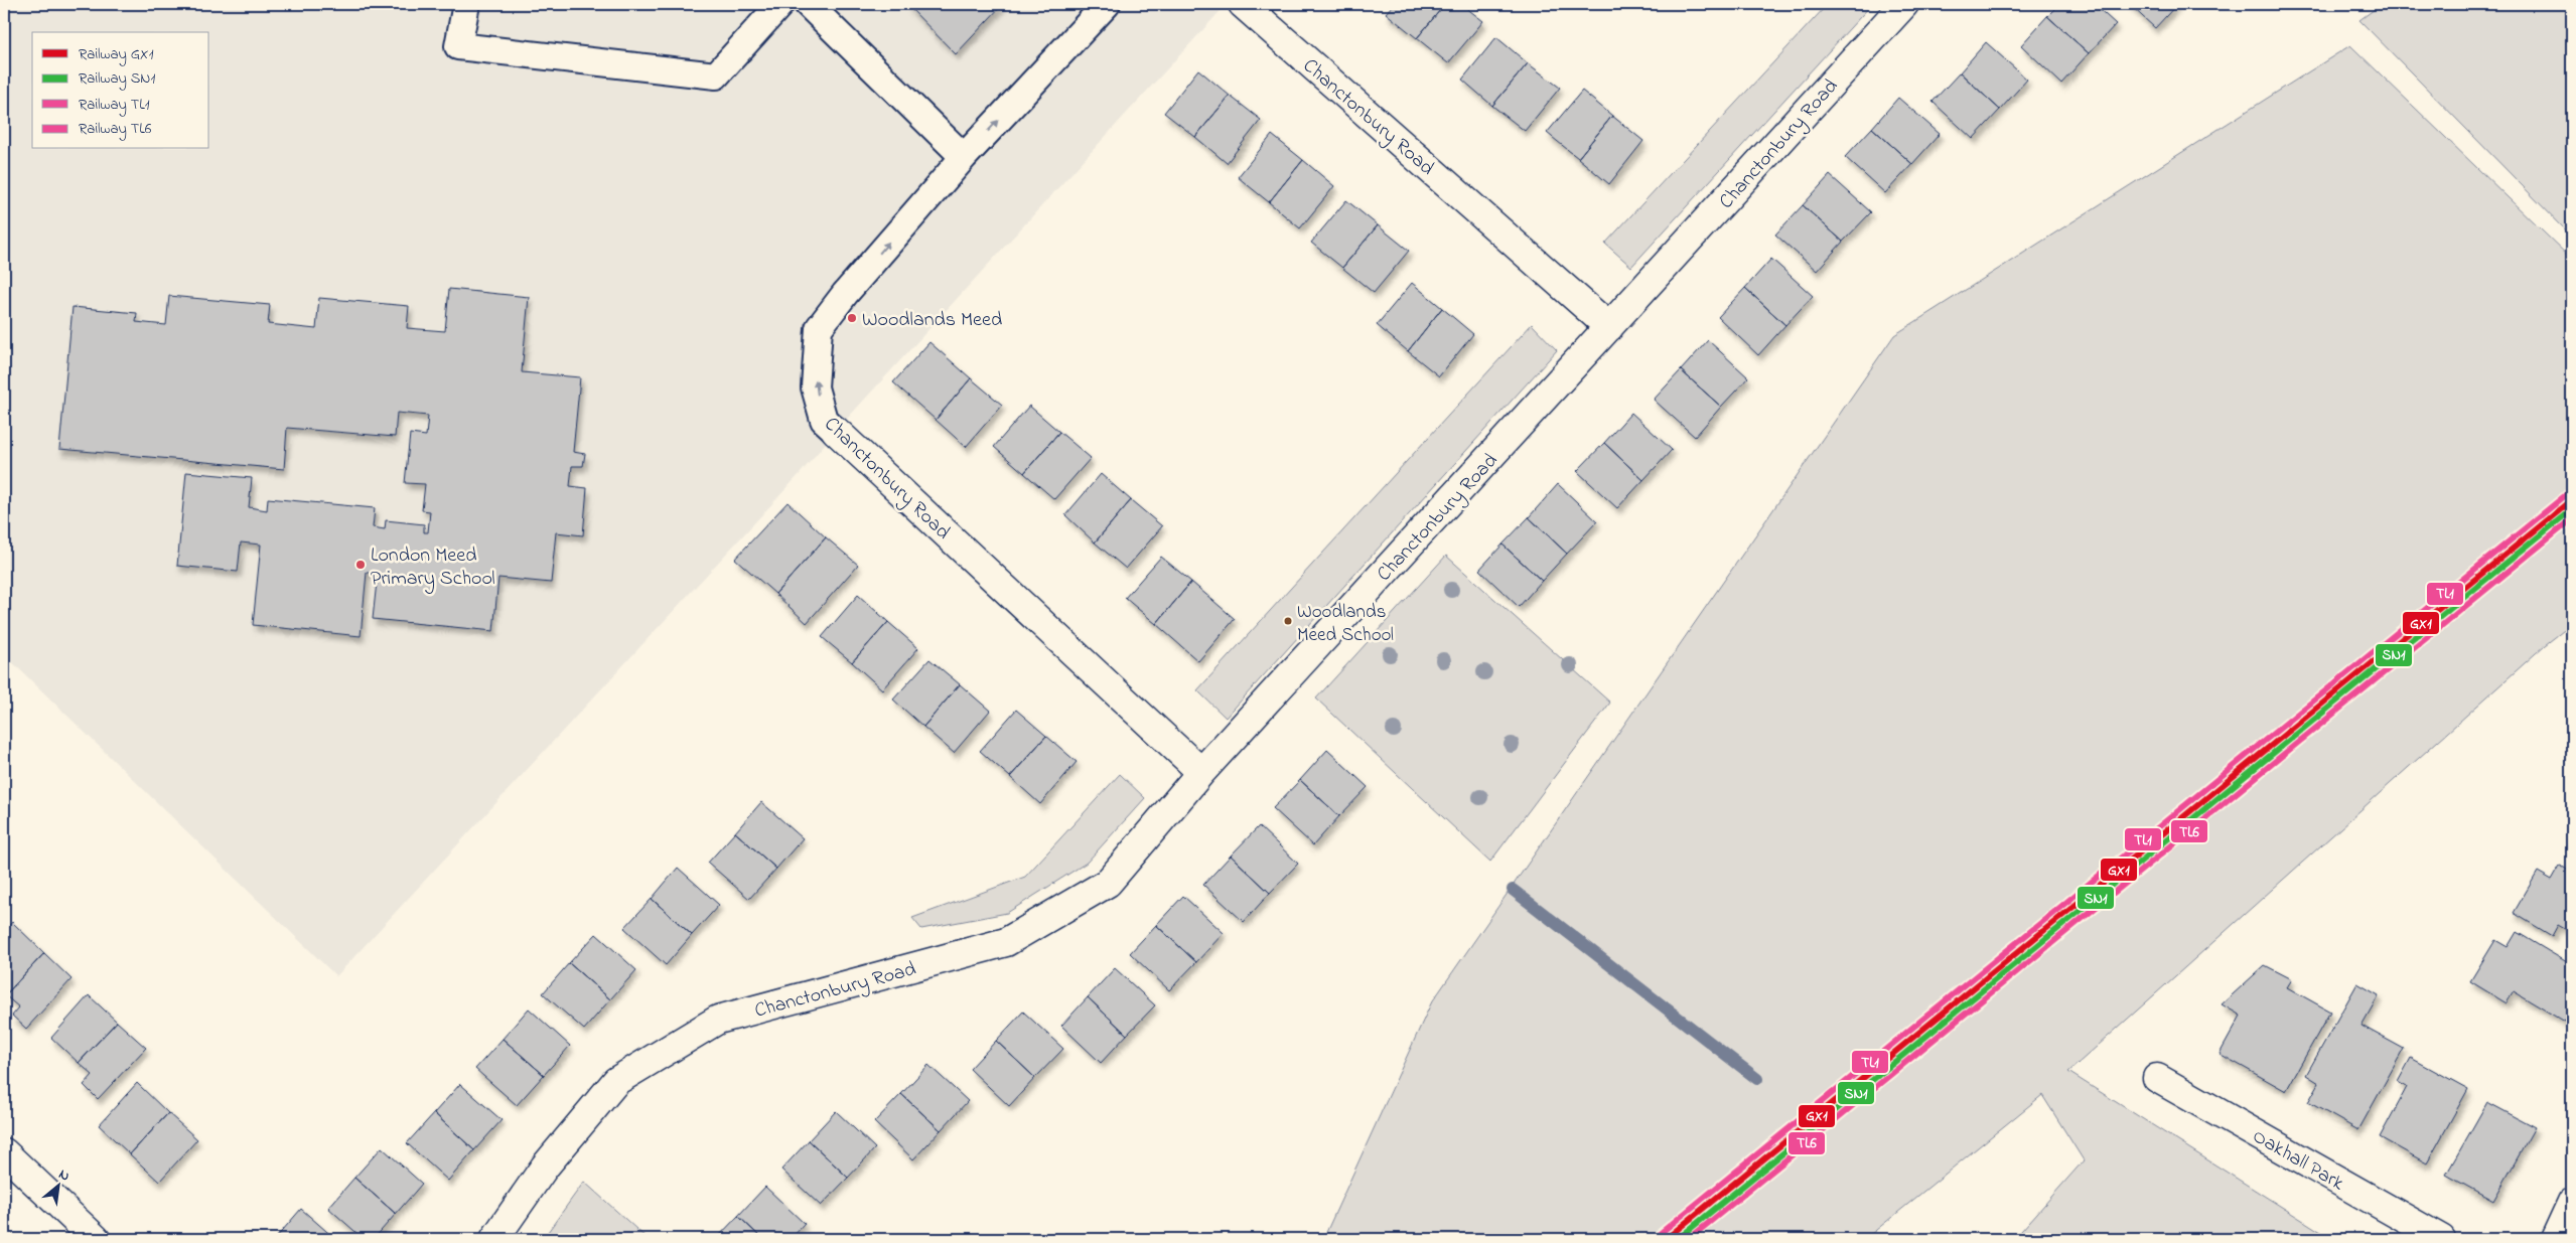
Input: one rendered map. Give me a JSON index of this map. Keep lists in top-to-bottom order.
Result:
{
  "streets": {
    "street": ["Chanctonbury Road", "Oakhall Park"]
  },
  "places": ["Woodlands Meed", "London Meed Primary School", "Woodlands Meed School"],
  "lines": [
    "rail line TL1",
    "rail line GX1",
    "rail line SN1",
    "rail line TL6"
  ],
  "legend": [
    "Railway GX1",
    "Railway SN1",
    "Railway TL1",
    "Railway TL6"
  ],
  "north": "top right"
}
